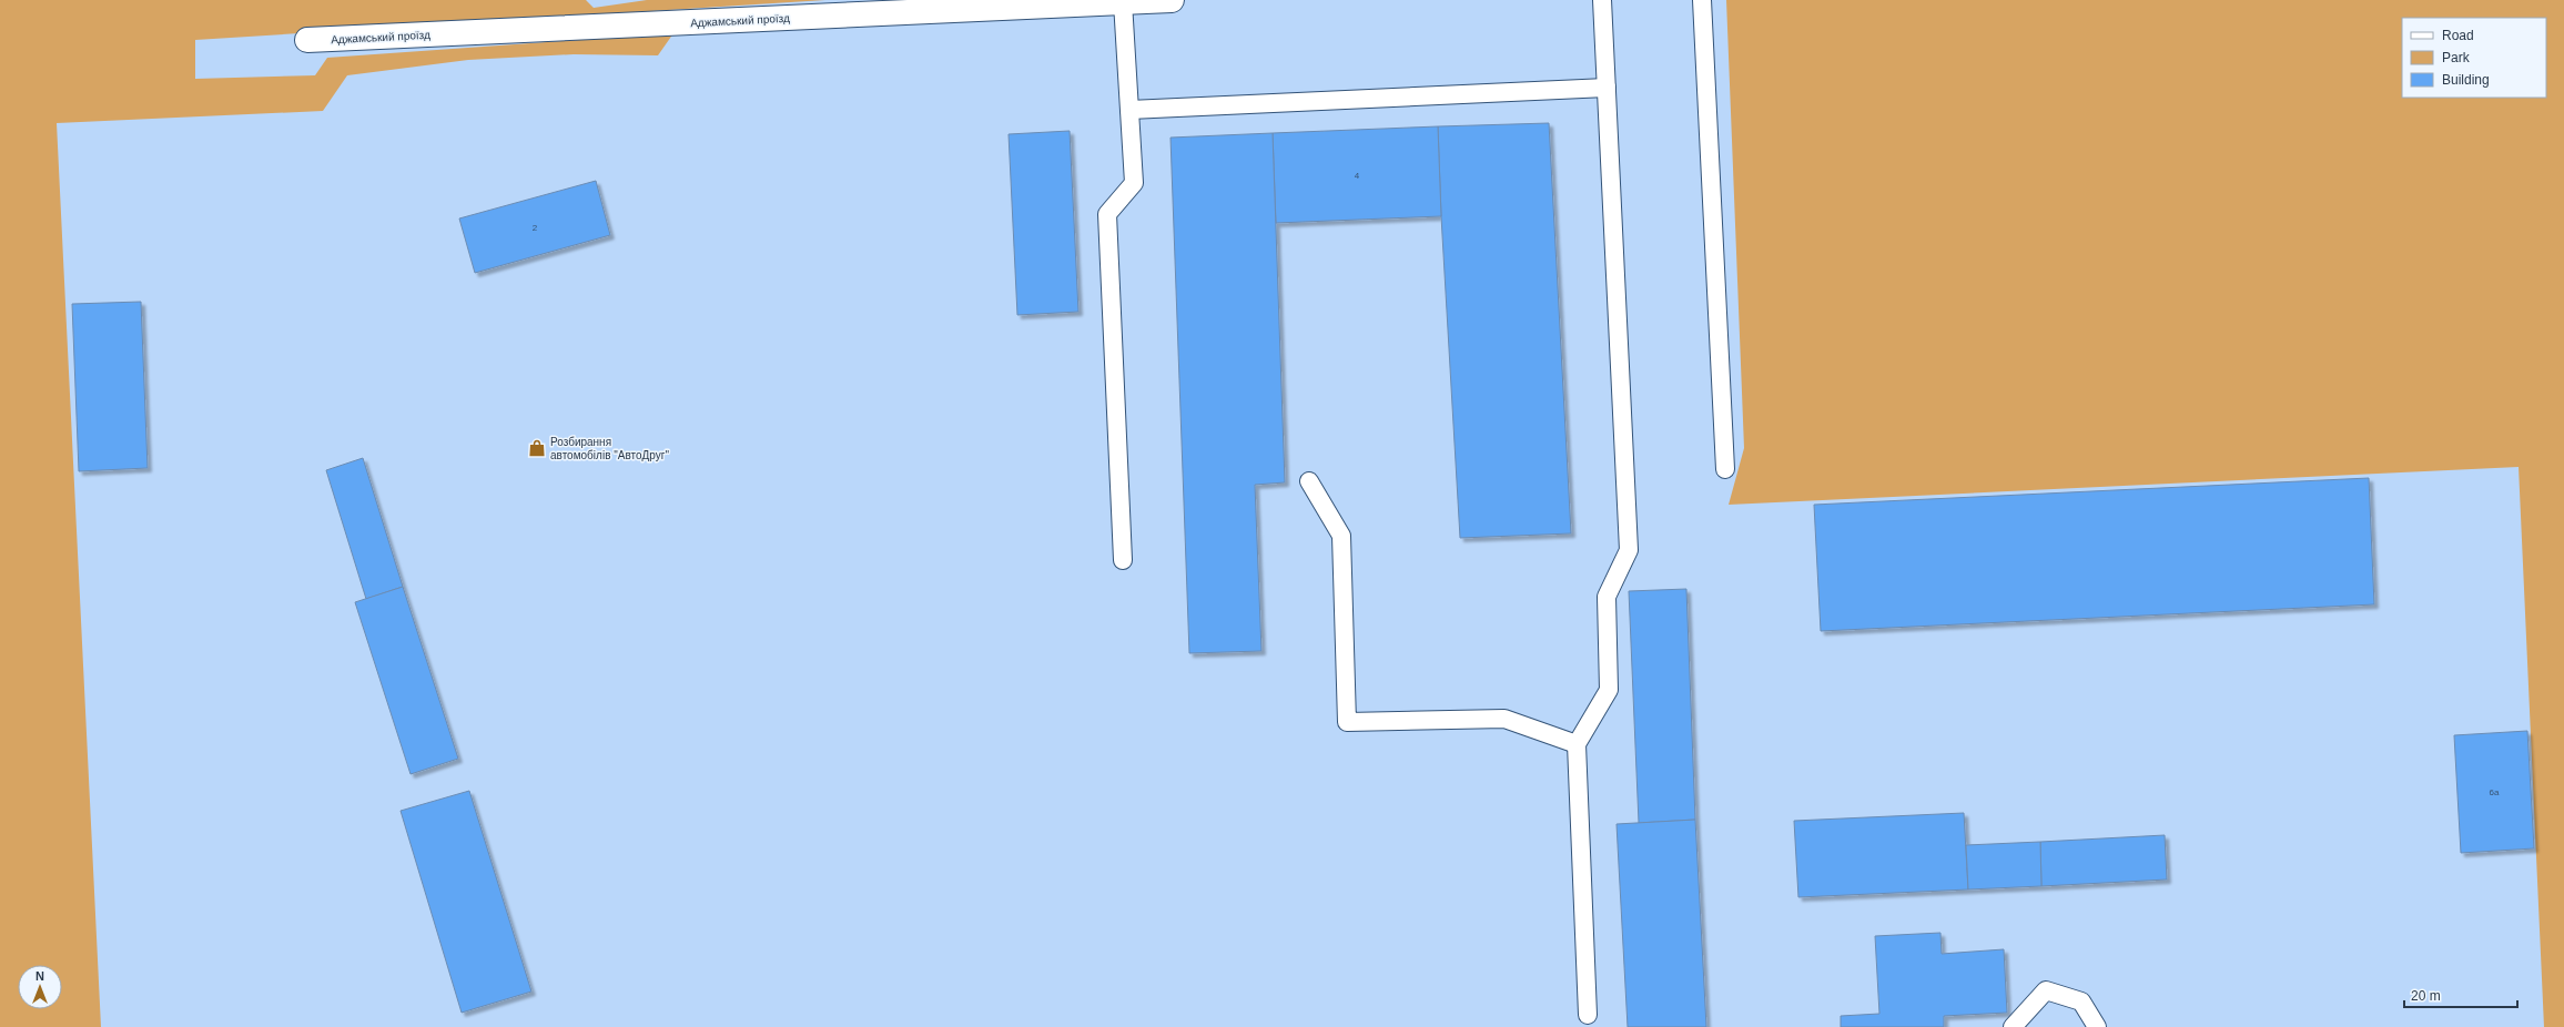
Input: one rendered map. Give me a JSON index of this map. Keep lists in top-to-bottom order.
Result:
{
  "streets": {
    "street": ["Аджамський проїзд"]
  },
  "places": {
    "shop": ["Розбирання автомобілів \"АвтоДруг\""]
  },
  "house_numbers": ["4", "2", "6а"],
  "legend": ["Road", "Park", "Building"],
  "scale_bar": "20 m",
  "north": "top"
}
